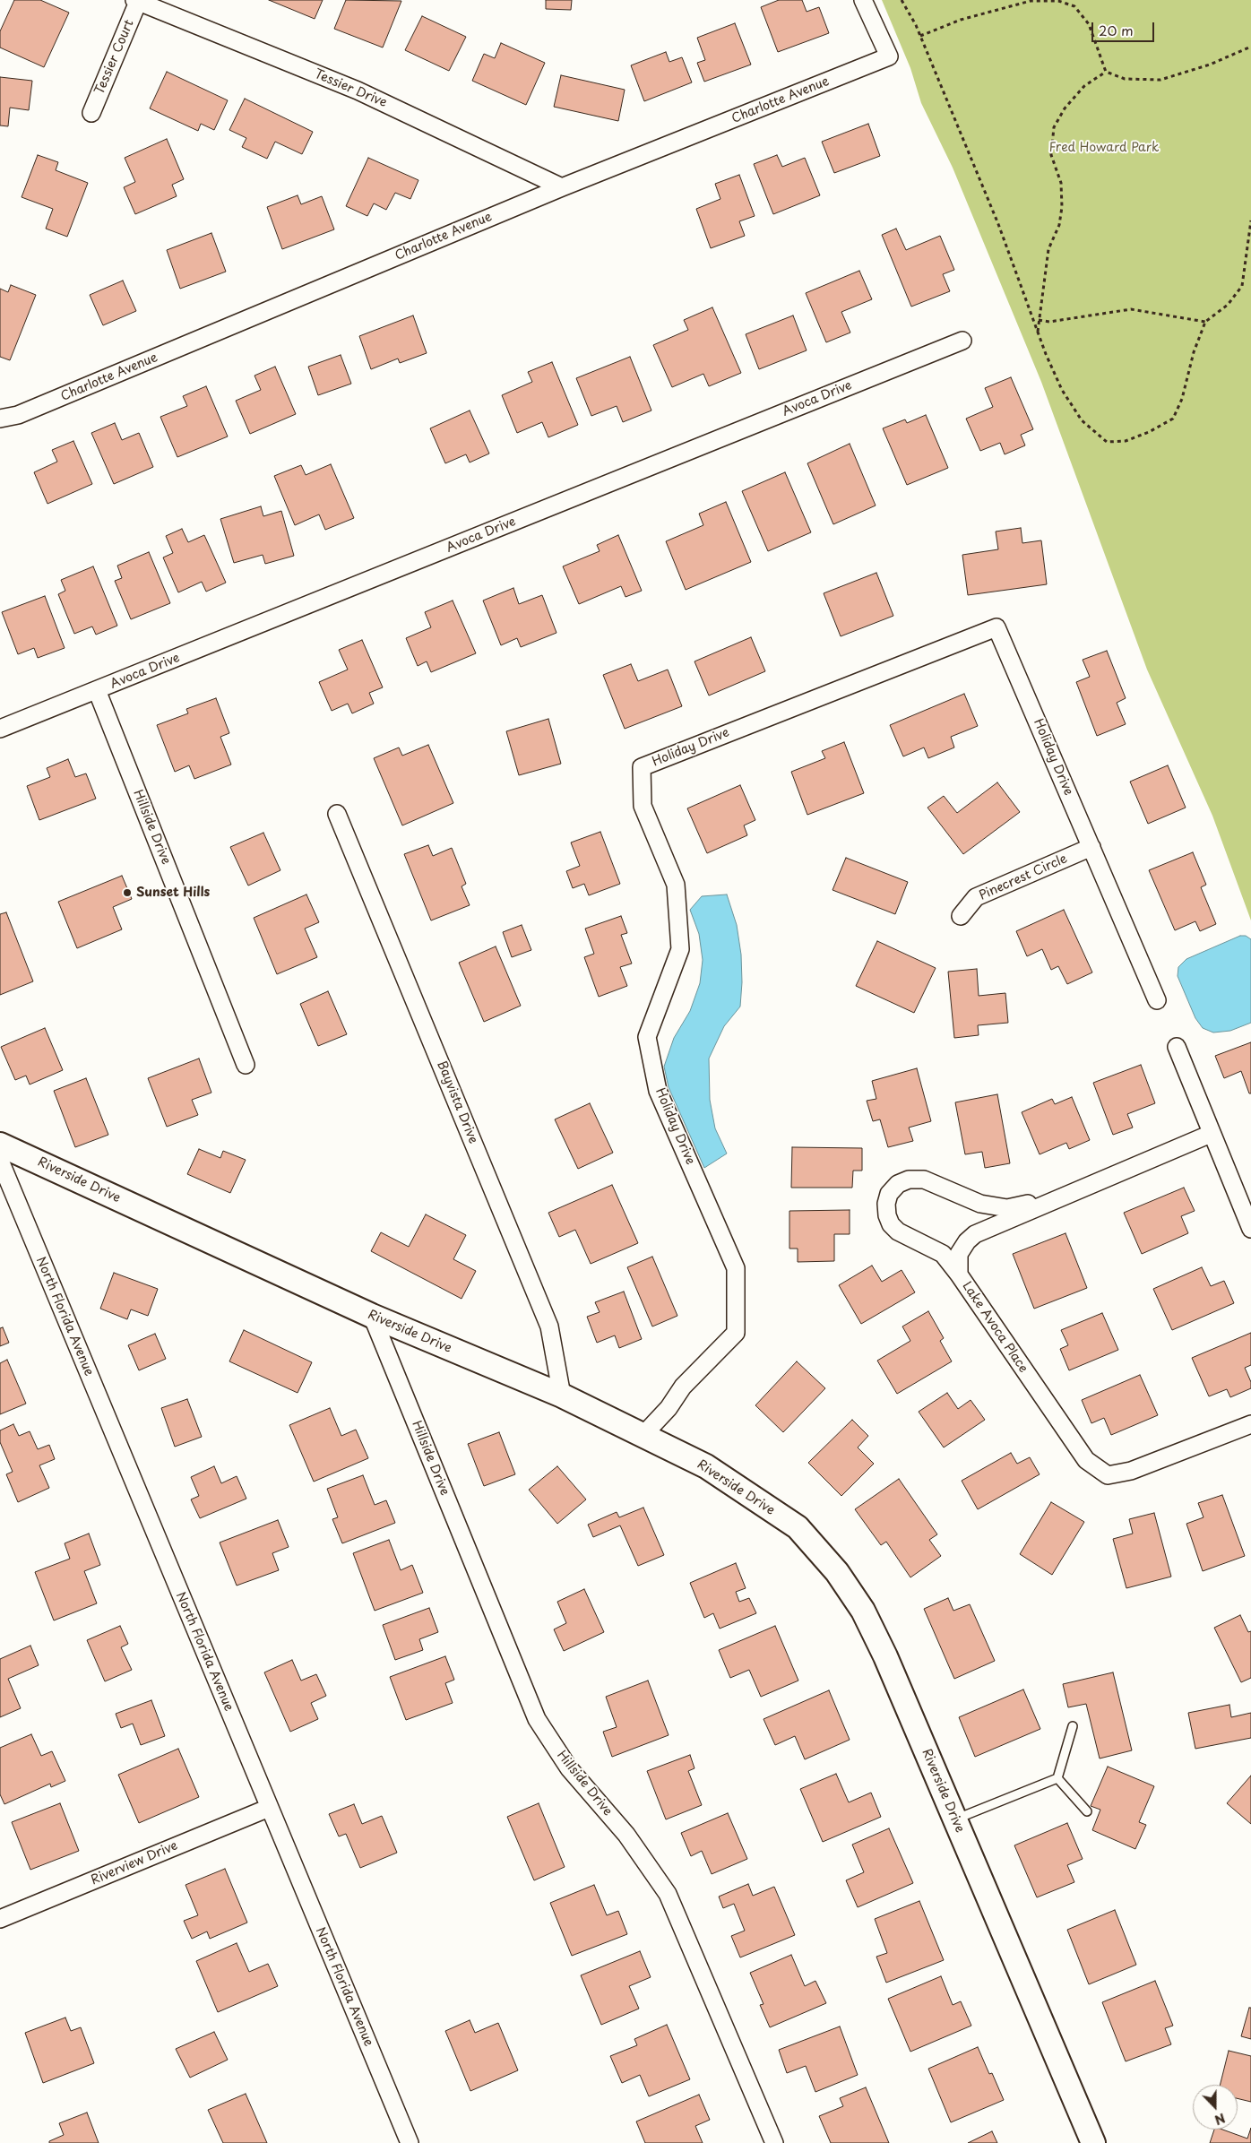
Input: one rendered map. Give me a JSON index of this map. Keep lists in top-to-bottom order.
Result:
{
  "streets": {
    "street": [
      "Tessier Court",
      "Tessier Drive",
      "Charlotte Avenue",
      "Avoca Drive",
      "Holiday Drive",
      "Hillside Drive",
      "Pinecrest Circle",
      "Bayvista Drive",
      "Riverside Drive",
      "North Florida Avenue",
      "Lake Avoca Place",
      "Riverview Drive"
    ]
  },
  "crossings": [
    ["Tessier Court", "Tessier Drive"],
    ["Tessier Drive", "Charlotte Avenue"],
    ["Avoca Drive", "Hillside Drive"],
    ["Holiday Drive", "Pinecrest Circle"],
    ["Holiday Drive", "Riverside Drive"],
    ["Hillside Drive", "Riverside Drive"],
    ["Bayvista Drive", "Riverside Drive"],
    ["North Florida Avenue", "Riverview Drive"]
  ],
  "parks": ["Fred Howard Park"],
  "places": ["Sunset Hills"],
  "scale_bar": "20 m",
  "north": "bottom"
}
